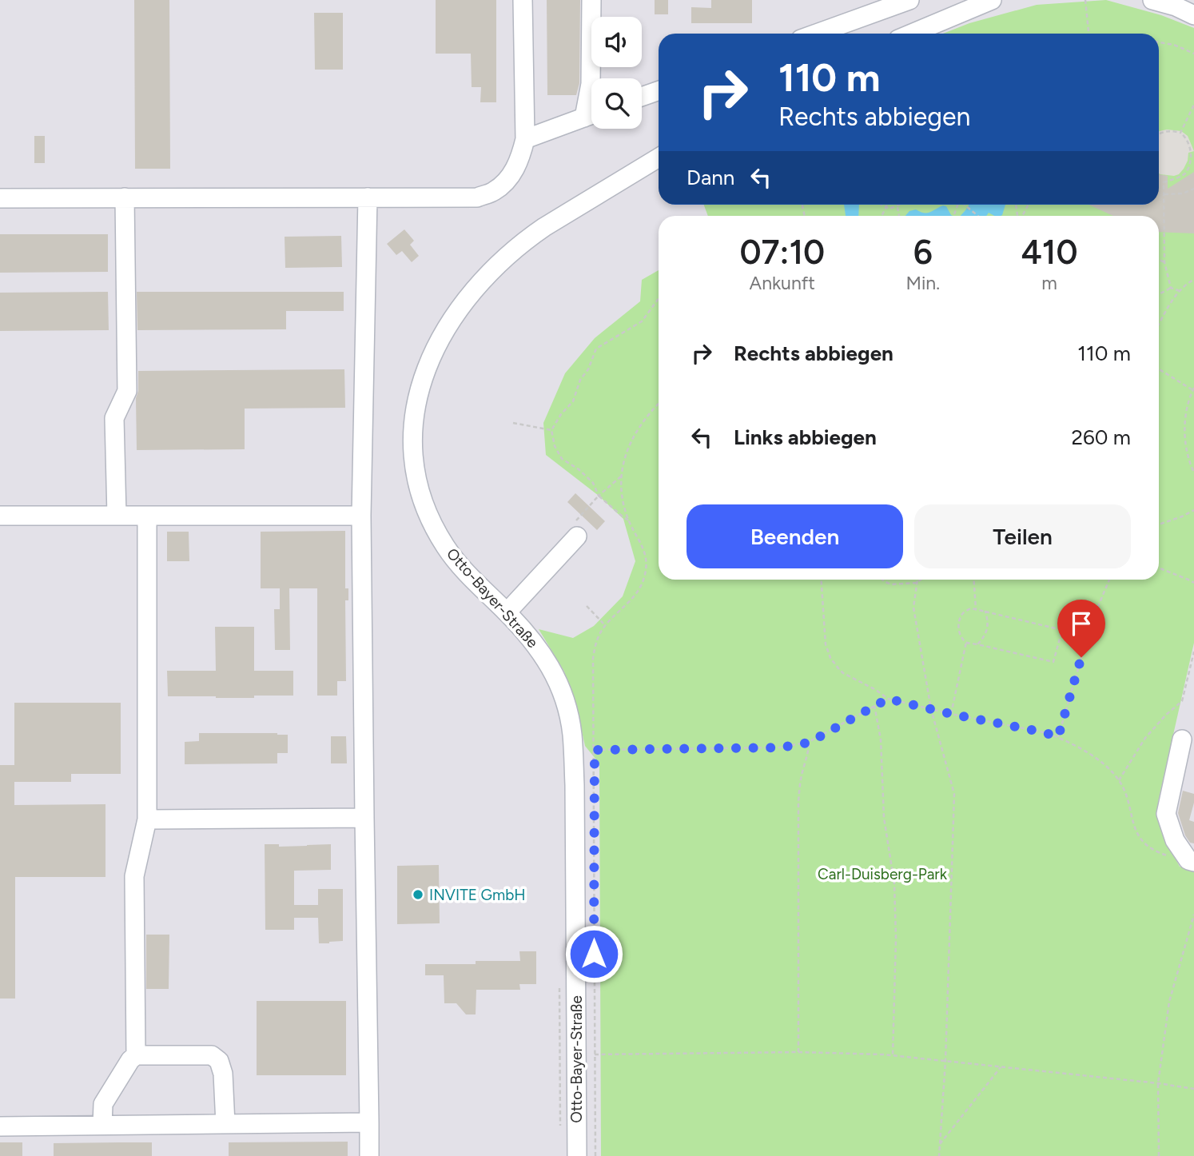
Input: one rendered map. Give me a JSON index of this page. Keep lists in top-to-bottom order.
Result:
{
  "streets": {
    "street": ["Otto-Bayer-Straße"]
  },
  "parks": ["Carl-Duisberg-Park"],
  "places": ["INVITE GmbH"],
  "page": {
    "turn": ["110 m", "Rechts abbiegen"],
    "then": "Dann",
    "eta": [
      "07:10",
      "Ankunft",
      "6",
      "Min.",
      "410",
      "m"
    ],
    "list": [
      {
        "name": "Rechts abbiegen",
        "value": "110 m"
      },
      {
        "name": "Links abbiegen",
        "value": "260 m"
      }
    ],
    "buttons": ["Beenden", "Teilen"]
  }
}
